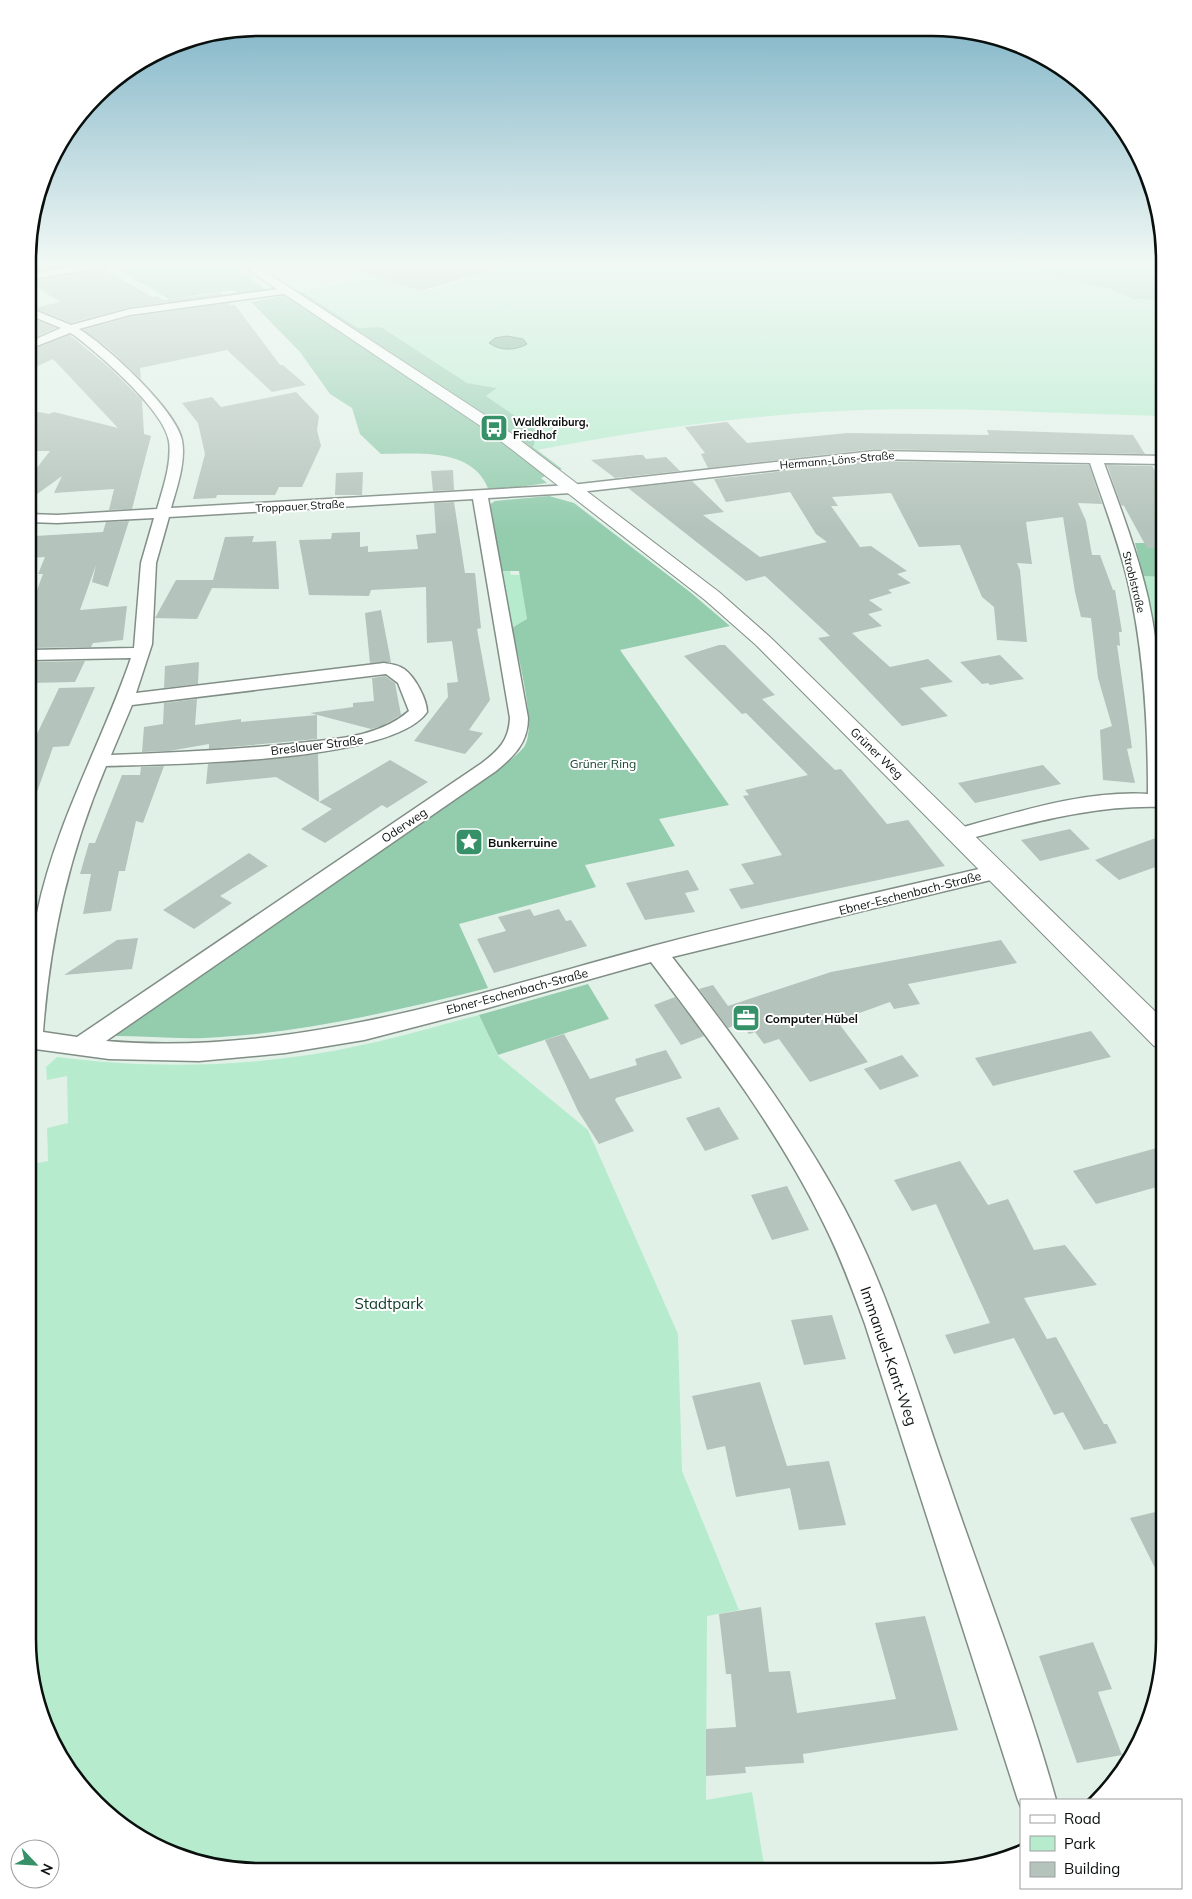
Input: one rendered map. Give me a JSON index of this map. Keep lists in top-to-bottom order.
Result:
{
  "streets": {
    "street": [
      "Hermann-Löns-Straße",
      "Troppauer Straße",
      "Stroblstraße",
      "Breslauer Straße",
      "Grüner Weg",
      "Oderweg",
      "Ebner-Eschenbach-Straße",
      "Immanuel-Kant-Weg"
    ]
  },
  "crossings": [
    ["Hermann-Löns-Straße", "Troppauer Straße"],
    ["Hermann-Löns-Straße", "Stroblstraße"],
    ["Hermann-Löns-Straße", "Grüner Weg"],
    ["Troppauer Straße", "Grüner Weg"],
    ["Troppauer Straße", "Oderweg"],
    ["Grüner Weg", "Ebner-Eschenbach-Straße"],
    ["Oderweg", "Ebner-Eschenbach-Straße"],
    ["Ebner-Eschenbach-Straße", "Immanuel-Kant-Weg"]
  ],
  "parks": ["Grüner Ring", "Stadtpark"],
  "places": {
    "bus stop": ["Waldkraiburg, Friedhof"],
    "place": ["Bunkerruine"],
    "office": ["Computer Hübel"]
  },
  "legend": ["Road", "Park", "Building"],
  "north": "bottom right"
}
